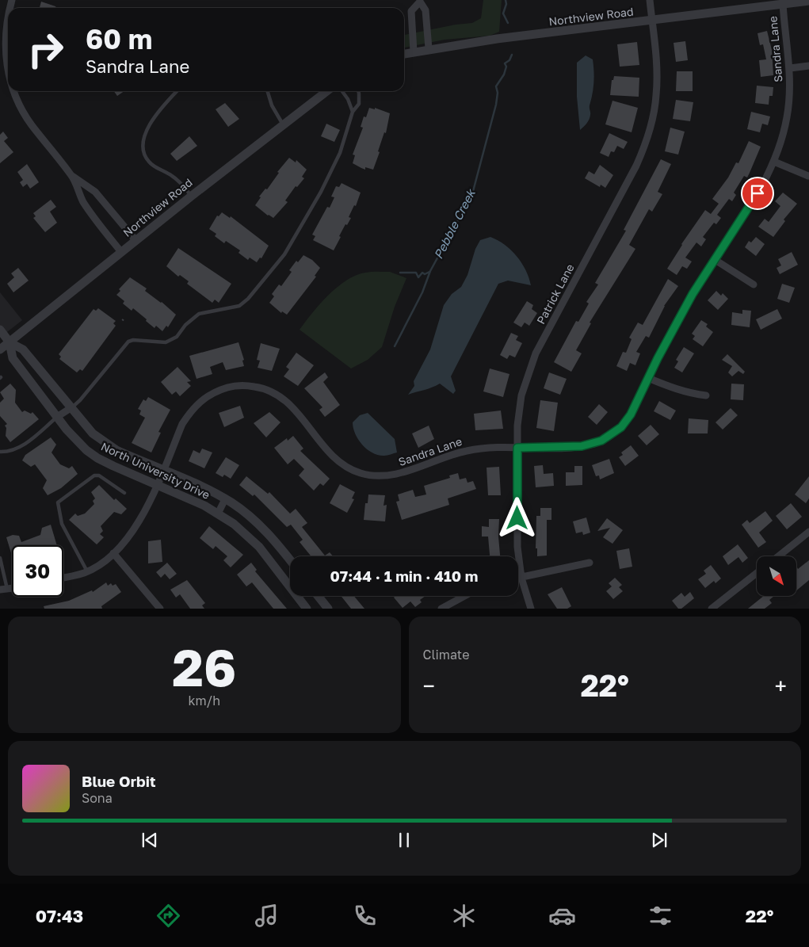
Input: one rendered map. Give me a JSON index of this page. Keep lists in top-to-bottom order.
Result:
{
  "streets": {
    "street": [
      "Northview Road",
      "Sandra Lane",
      "Patrick Lane",
      "North University Drive"
    ]
  },
  "crossings": [
    ["Northview Road", "Sandra Lane"],
    ["Northview Road", "Patrick Lane"],
    ["Northview Road", "North University Drive"],
    ["Sandra Lane", "Patrick Lane"],
    ["Sandra Lane", "North University Drive"]
  ],
  "water": ["Pebble Creek"],
  "north": "bottom right",
  "page": {
    "turn": ["60 m", "Sandra Lane"],
    "limit": "30",
    "trip": "07:44 · 1 min · 410 m",
    "tile": [
      ["26", "km/h"],
      "Climate"
    ],
    "heat": ["−", "22°", "+"],
    "song": ["Blue Orbit", "Sona"],
    "tabs": ["07:43", "22°"]
  }
}
